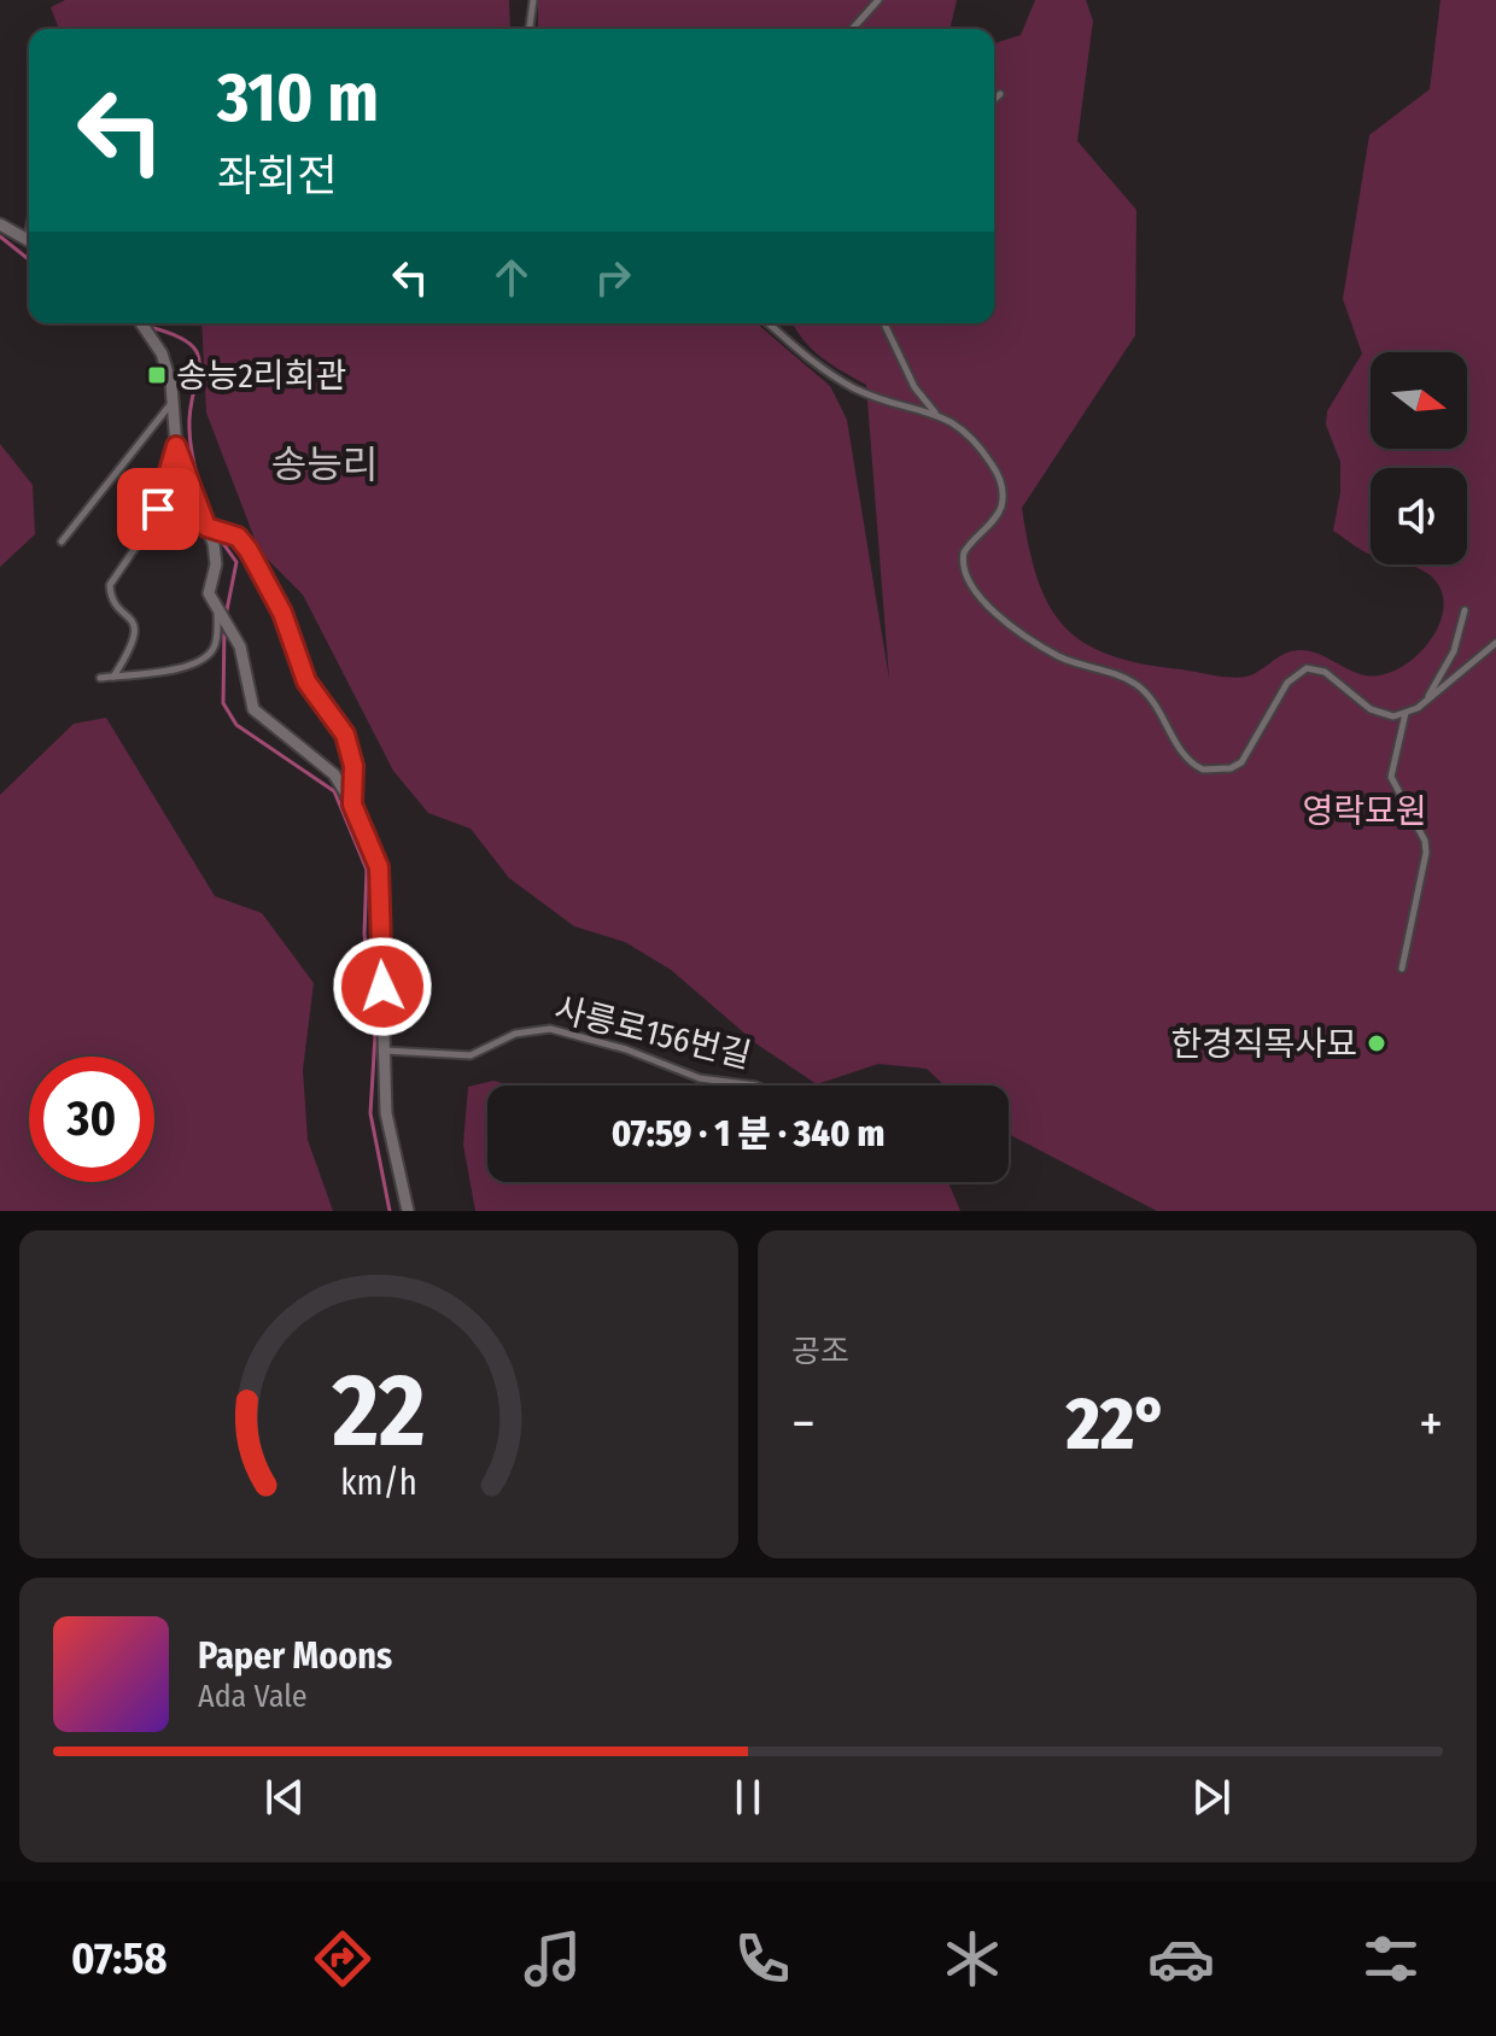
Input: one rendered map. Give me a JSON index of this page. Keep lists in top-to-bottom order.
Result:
{
  "streets": {
    "lane": ["사릉로156번길"]
  },
  "districts": ["송능리"],
  "parks": ["영락묘원"],
  "places": {
    "transit": ["송능2리회관"],
    "other": ["한경직목사묘"]
  },
  "north": "right",
  "page": {
    "turn": ["310 m", "좌회전"],
    "limit": "30",
    "trip": "07:59 · 1 분 · 340 m",
    "tile": "공조",
    "heat": ["−", "22°", "+"],
    "song": ["Paper Moons", "Ada Vale"],
    "tabs": "07:58",
    "gauge": ["22", "km/h"]
  }
}
